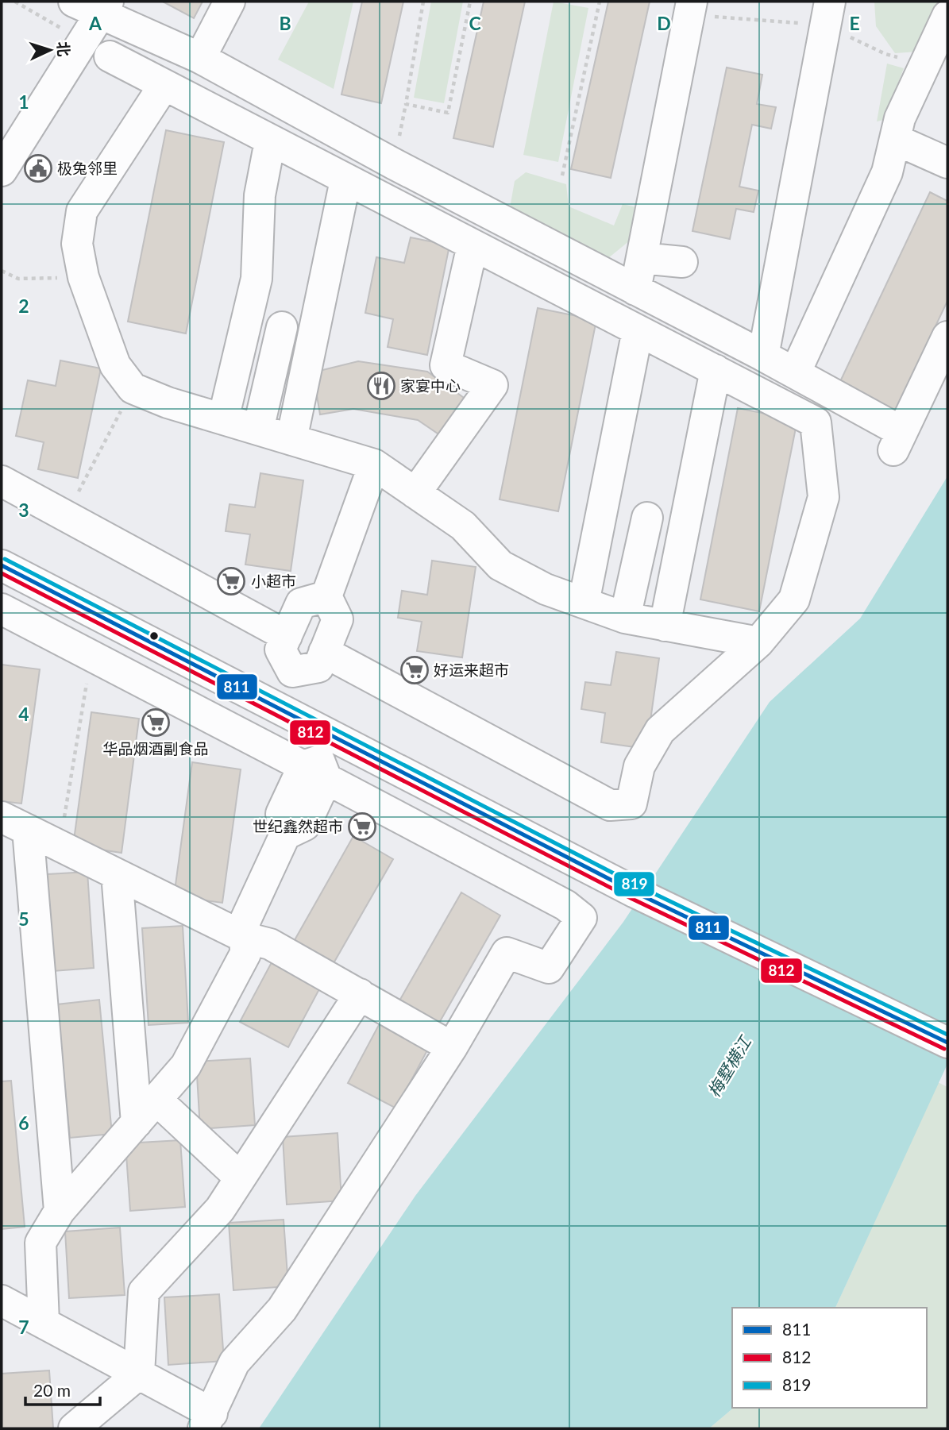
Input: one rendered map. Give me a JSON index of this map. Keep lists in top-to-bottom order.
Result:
{
  "water": ["梅墅横江"],
  "places": {
    "public building": ["极兔邻里"],
    "restaurant": ["家宴中心"],
    "supermarket": [
      "小超市",
      "好运来超市",
      "华品烟酒副食品",
      "世纪鑫然超市"
    ]
  },
  "lines": ["transit line 819", "transit line 811", "transit line 812"],
  "legend": ["811", "812", "819"],
  "scale_bar": "20 m",
  "north": "right",
  "grid": {
    "columns": [
      "A",
      "B",
      "C",
      "D",
      "E"
    ],
    "rows": [
      "1",
      "2",
      "3",
      "4",
      "5",
      "6",
      "7"
    ]
  }
}
